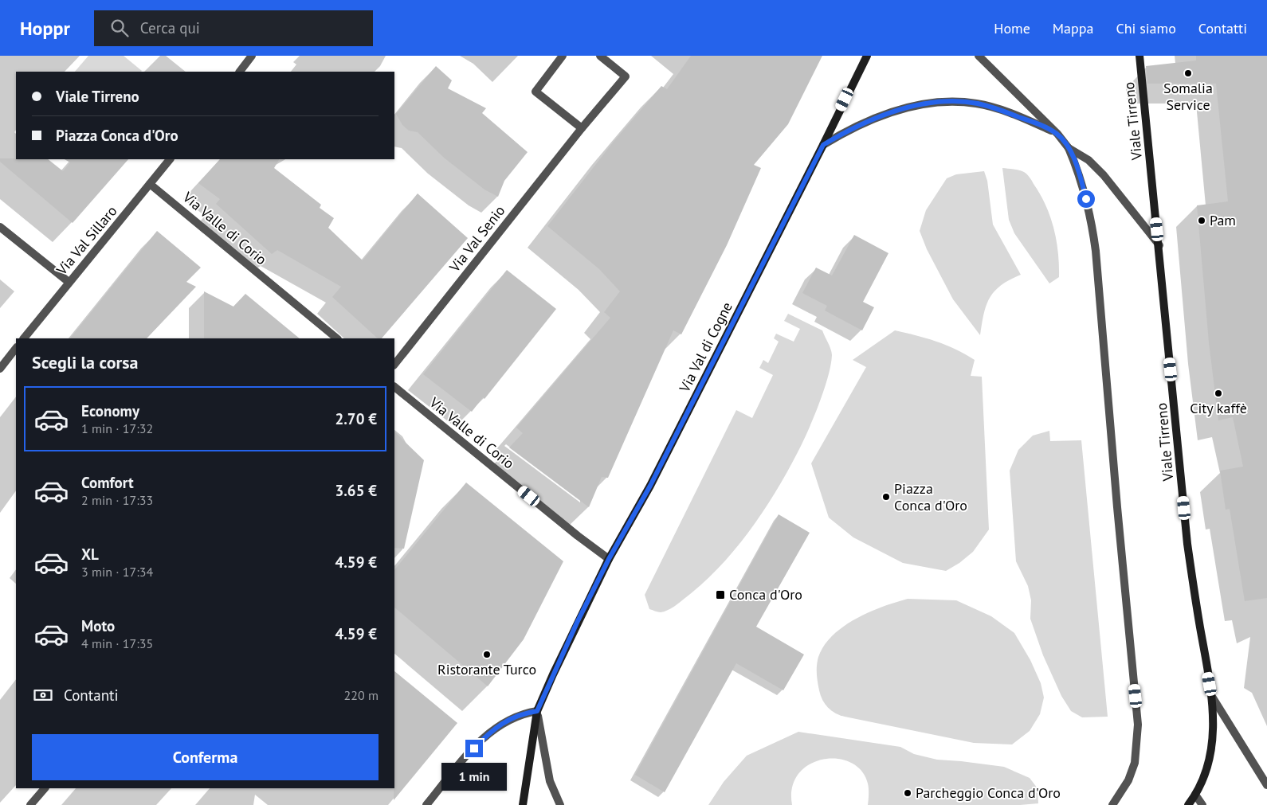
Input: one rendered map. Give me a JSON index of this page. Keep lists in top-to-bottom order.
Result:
{
  "streets": {
    "main road": ["Viale Tirreno", "Via Val di Cogne"],
    "street": ["Via Valle di Corio", "Via Val Senio", "Via Val Sillaro"]
  },
  "crossings": [
    ["Via Valle di Corio", "Via Val Sillaro"],
    ["Via Valle di Corio", "Via Val di Cogne"]
  ],
  "places": {
    "other": [
      "Somalia Service",
      "Pam",
      "City kaffè",
      "Piazza Conca d'Oro",
      "Ristorante Turco",
      "Parcheggio Conca d'Oro"
    ],
    "transit": ["Conca d'Oro"]
  },
  "page": {
    "header": "Hoppr",
    "search": "Cerca qui",
    "nav": [
      "Home",
      "Mappa",
      "Chi siamo",
      "Contatti"
    ],
    "banner": ["Viale Tirreno", "Piazza Conca d'Oro"],
    "heading": "Scegli la corsa",
    "list": [
      {
        "name": "Economy",
        "note": "1 min · 17:32",
        "value": "2.70 €"
      },
      {
        "name": "Comfort",
        "note": "2 min · 17:33",
        "value": "3.65 €"
      },
      {
        "name": "XL",
        "note": "3 min · 17:34",
        "value": "4.59 €"
      },
      {
        "name": "Moto",
        "note": "4 min · 17:35",
        "value": "4.59 €"
      }
    ],
    "pay": ["Contanti", "220 m"],
    "buttons": "Conferma",
    "bubble": "1 min"
  }
}
